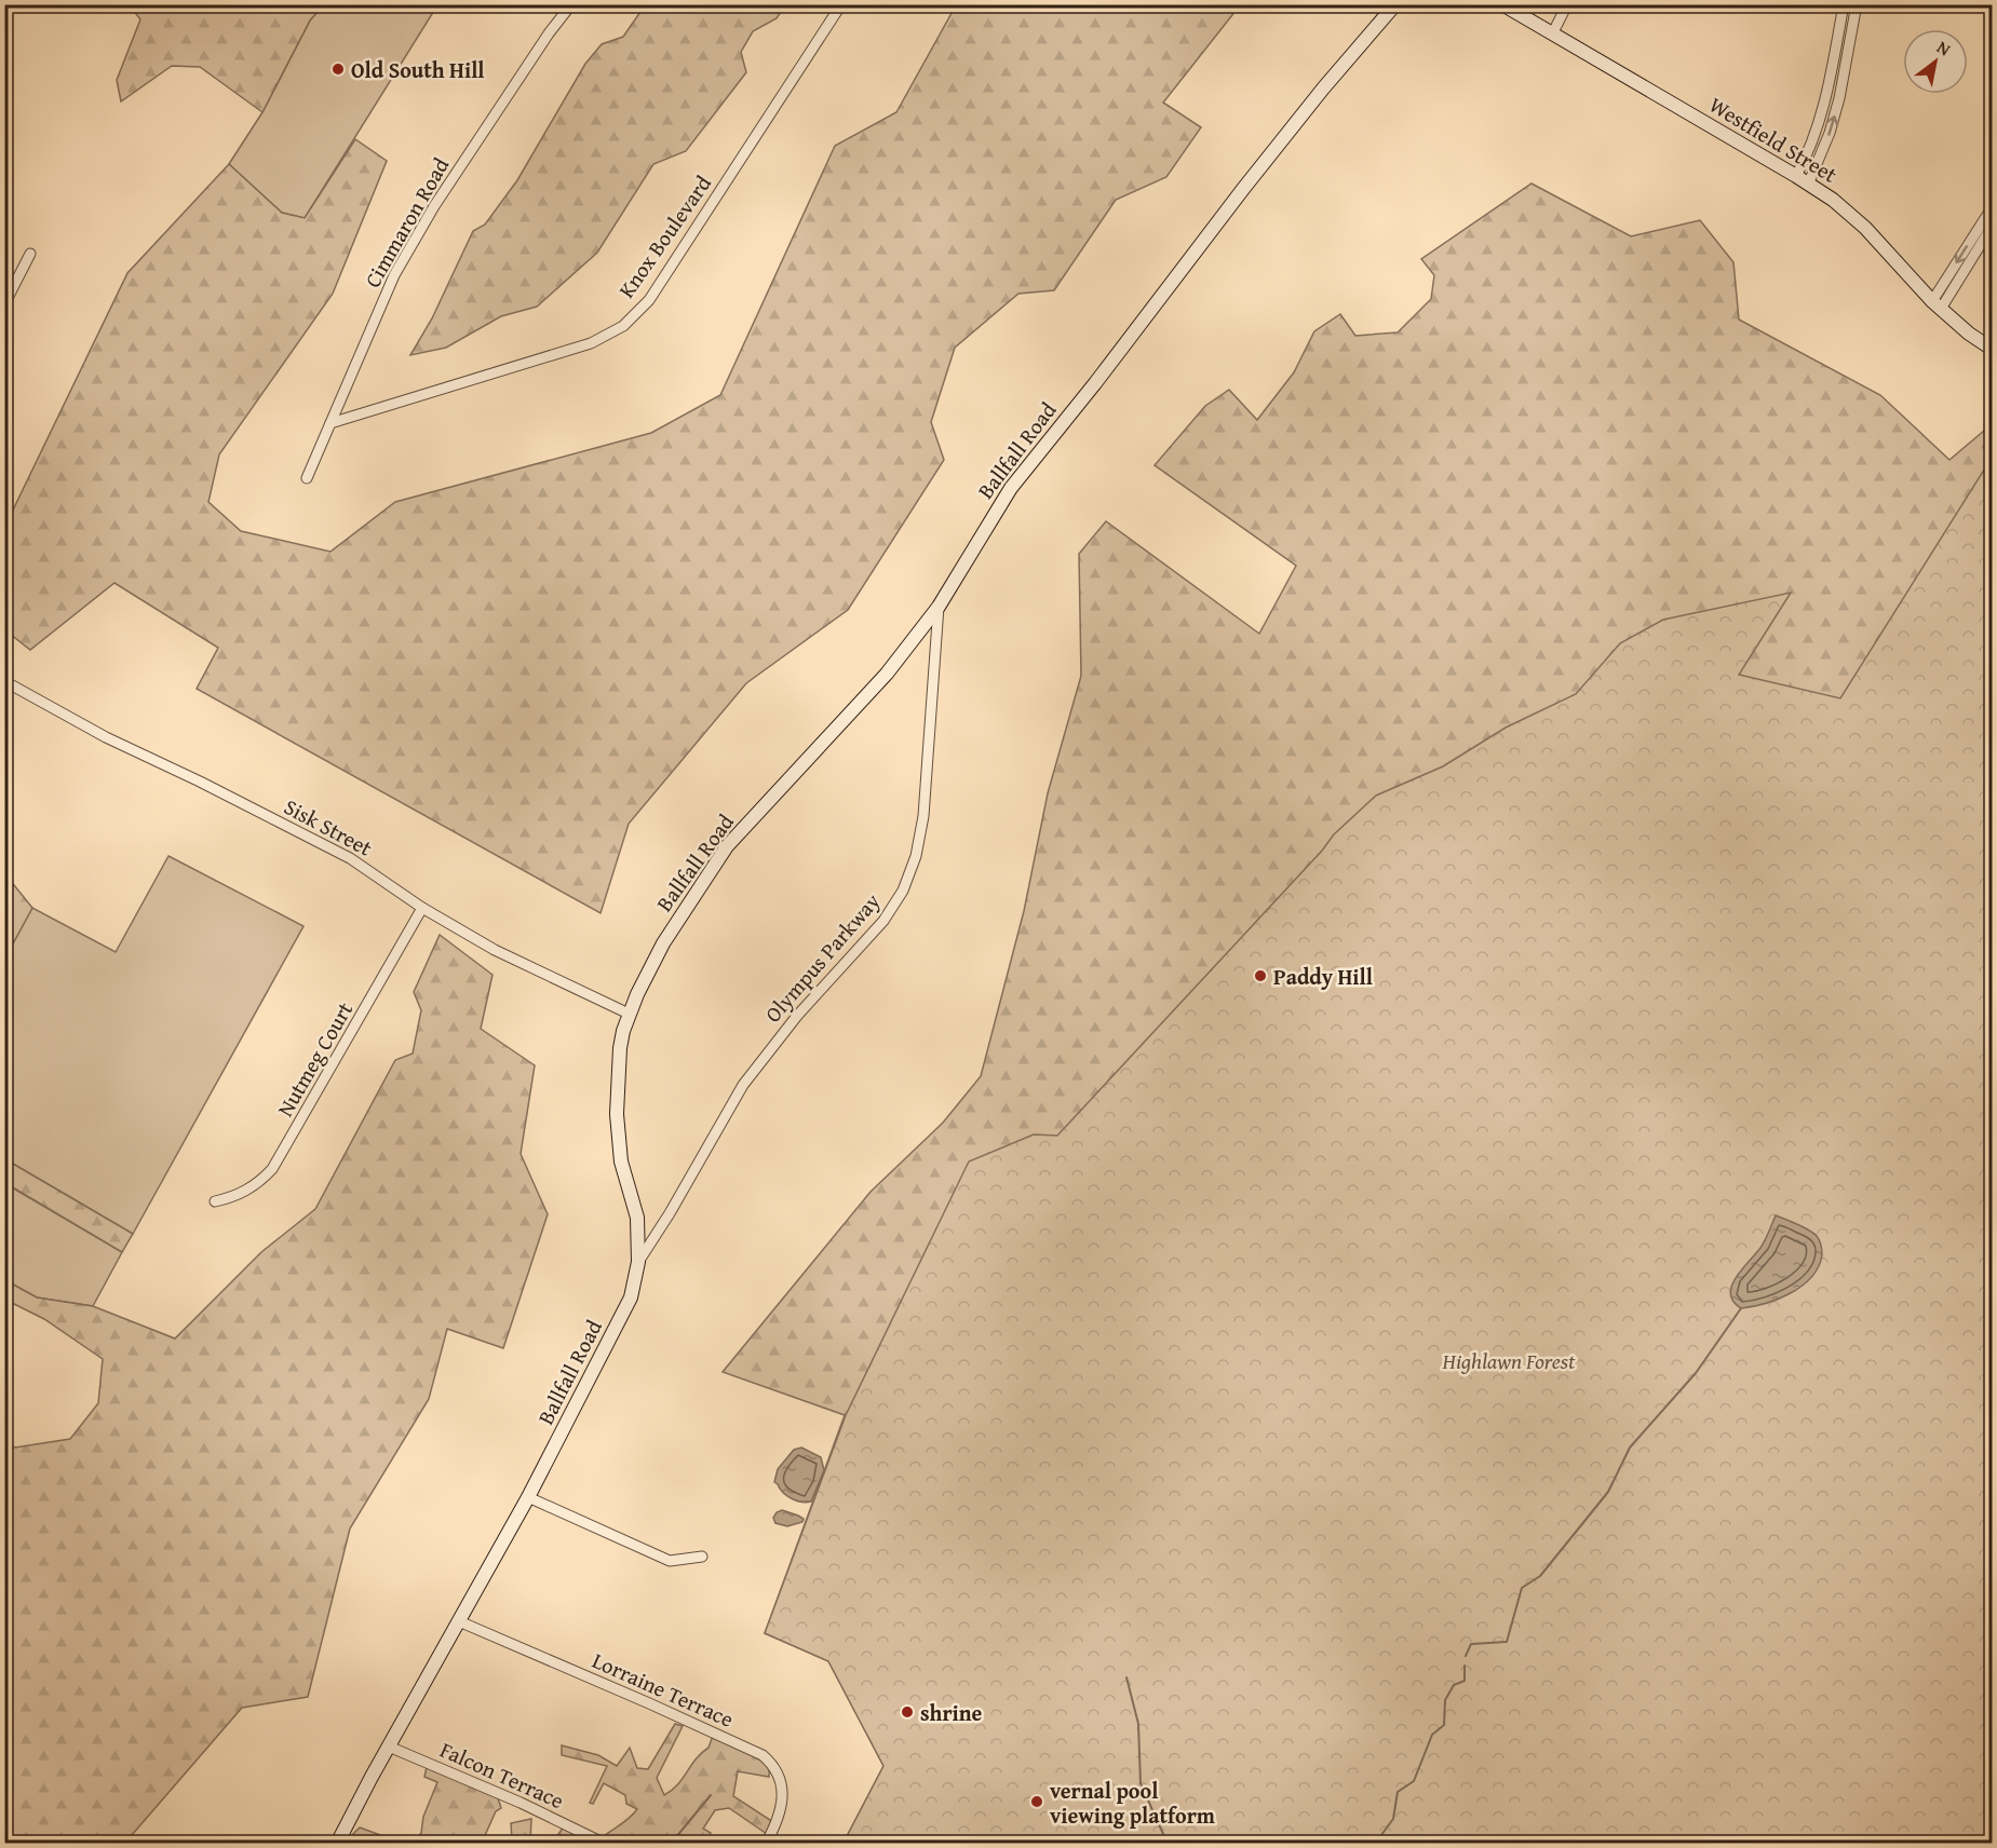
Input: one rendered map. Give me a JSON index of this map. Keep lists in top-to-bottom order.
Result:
{
  "streets": {
    "main road": ["Westfield Street", "Ballfall Road"],
    "street": [
      "Cimmaron Road",
      "Knox Boulevard",
      "Sisk Street",
      "Olympus Parkway",
      "Nutmeg Court",
      "Lorraine Terrace",
      "Falcon Terrace"
    ]
  },
  "crossings": [
    ["Cimmaron Road", "Knox Boulevard"],
    ["Ballfall Road", "Sisk Street"],
    ["Ballfall Road", "Olympus Parkway"],
    ["Ballfall Road", "Lorraine Terrace"],
    ["Ballfall Road", "Falcon Terrace"],
    ["Sisk Street", "Nutmeg Court"]
  ],
  "parks": ["Highlawn Forest"],
  "places": [
    "Old South Hill",
    "Paddy Hill",
    "shrine",
    "vernal pool viewing platform"
  ],
  "north": "top right"
}
